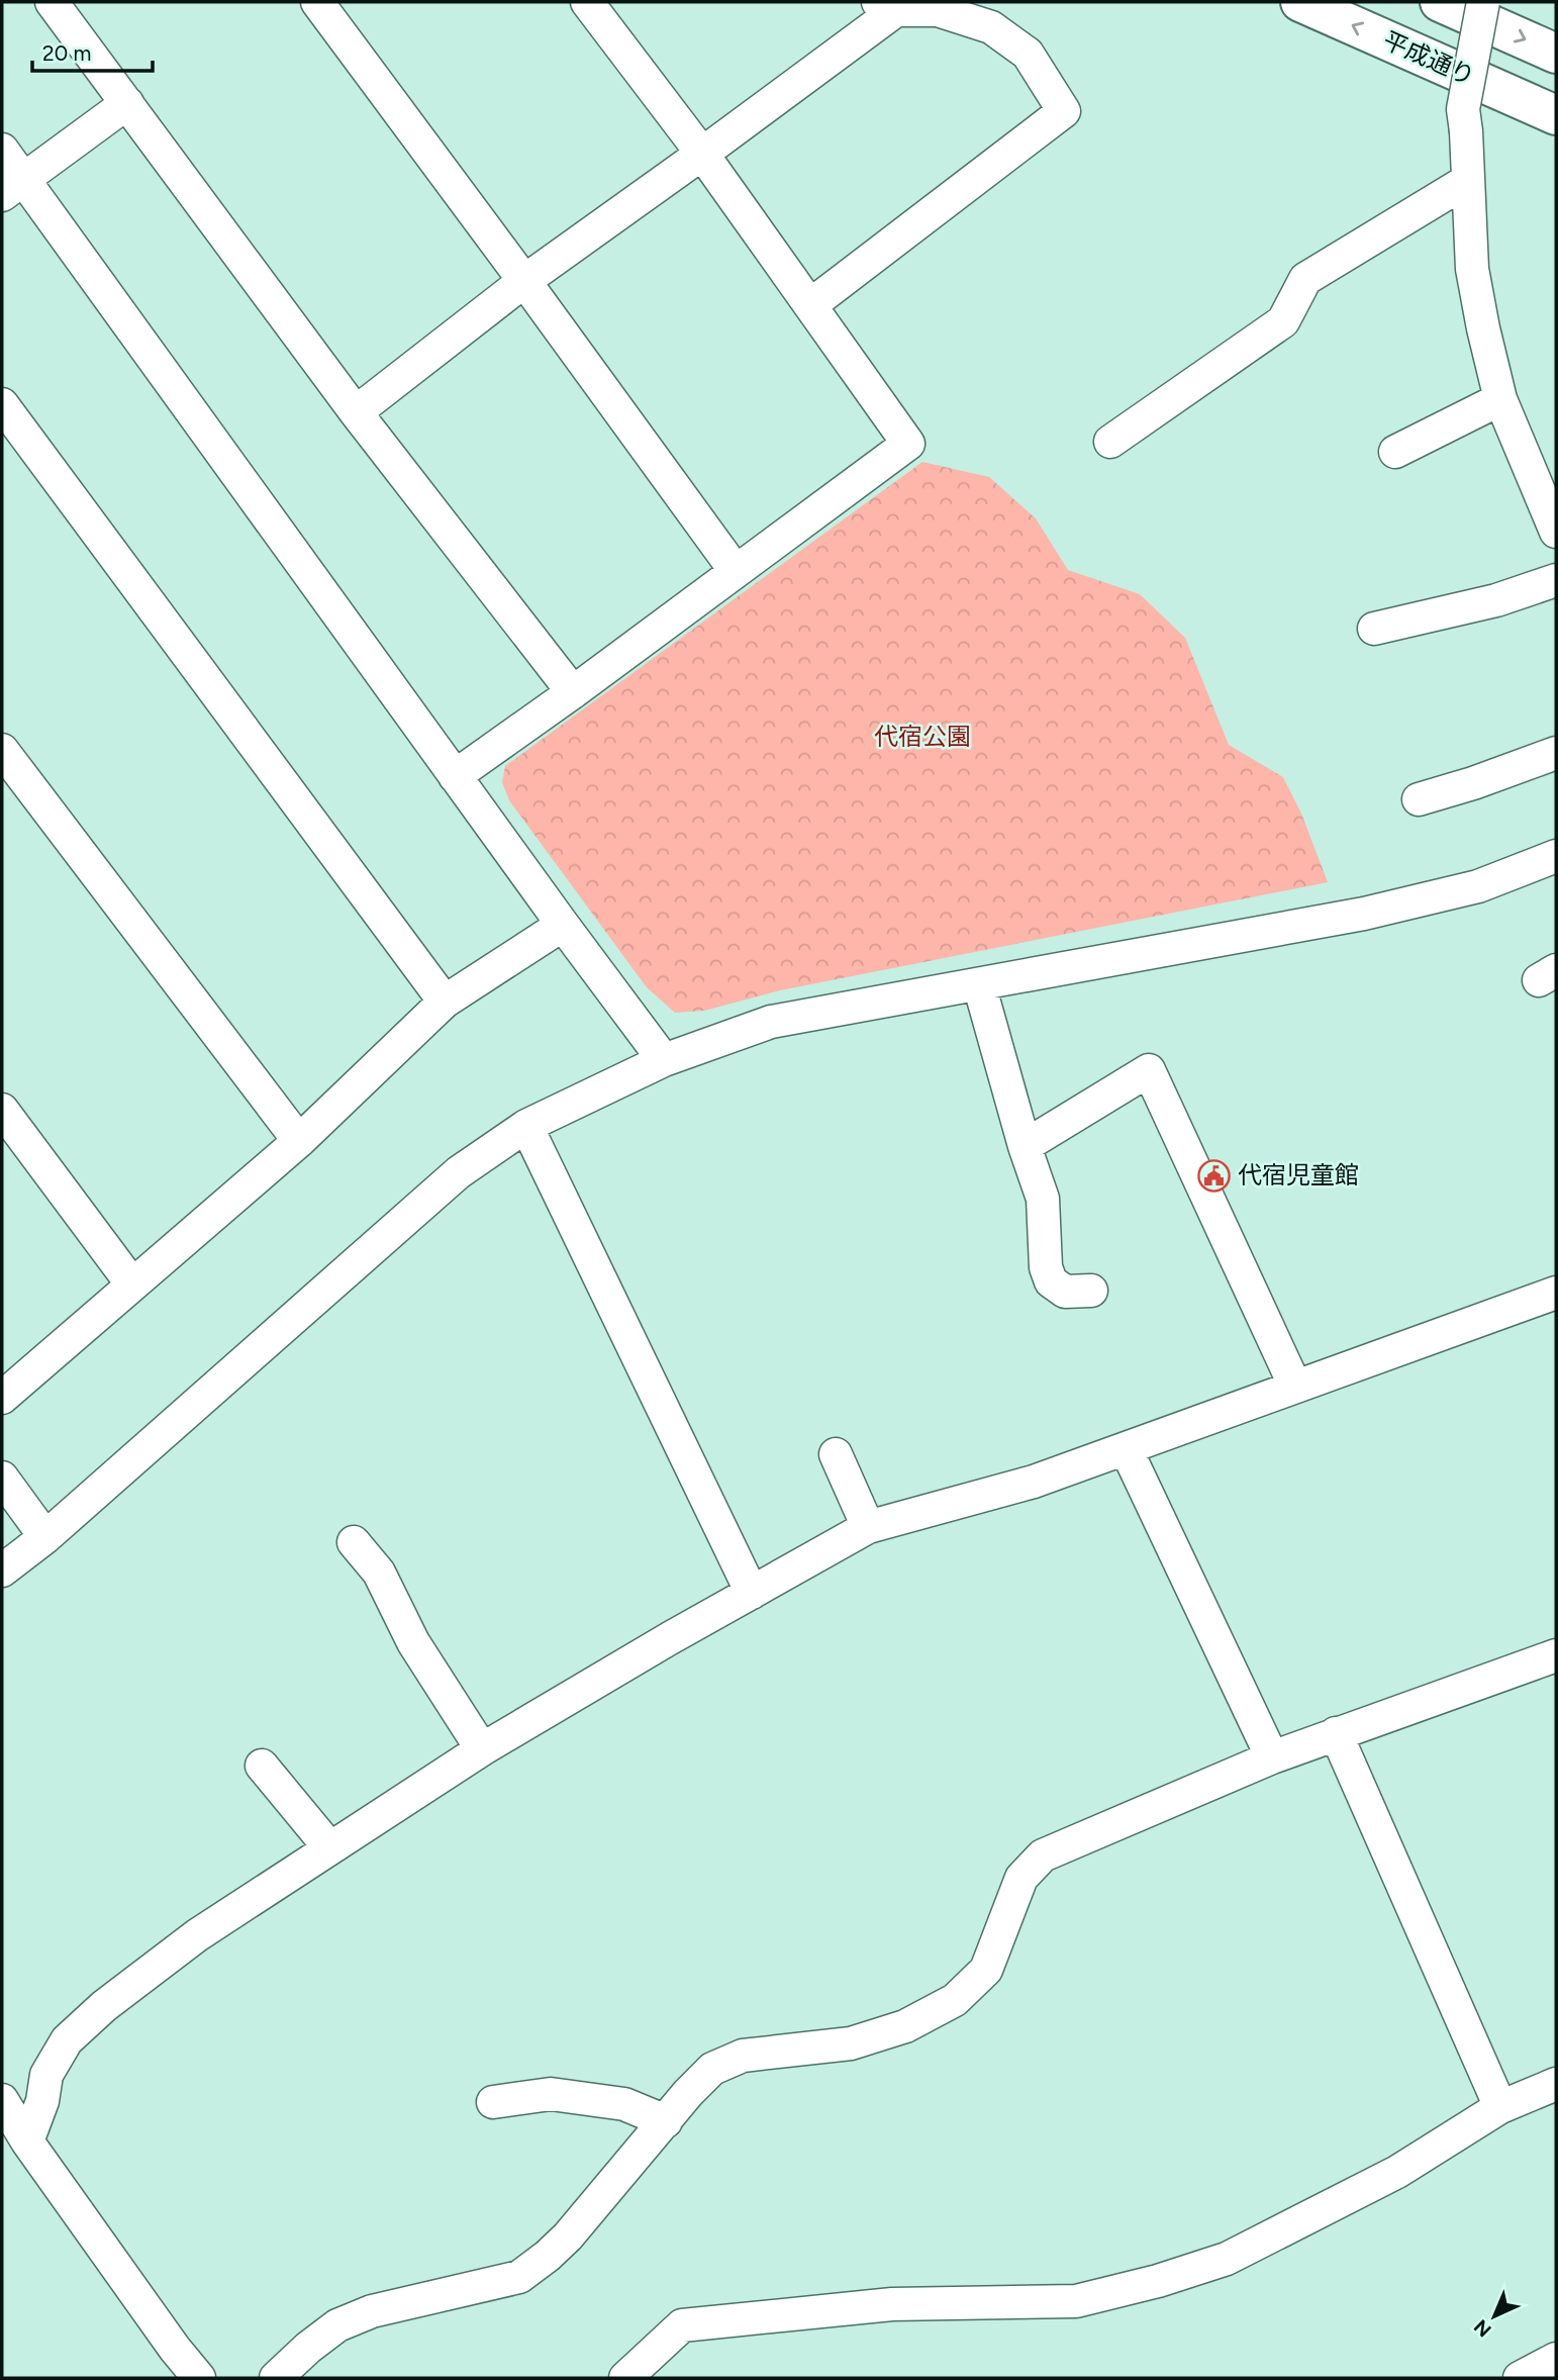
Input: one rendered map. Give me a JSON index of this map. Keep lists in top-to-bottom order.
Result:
{
  "streets": {
    "street": ["平成通り"]
  },
  "parks": ["代宿公園"],
  "places": {
    "public building": ["代宿児童館"]
  },
  "scale_bar": "20 m",
  "north": "bottom left"
}
